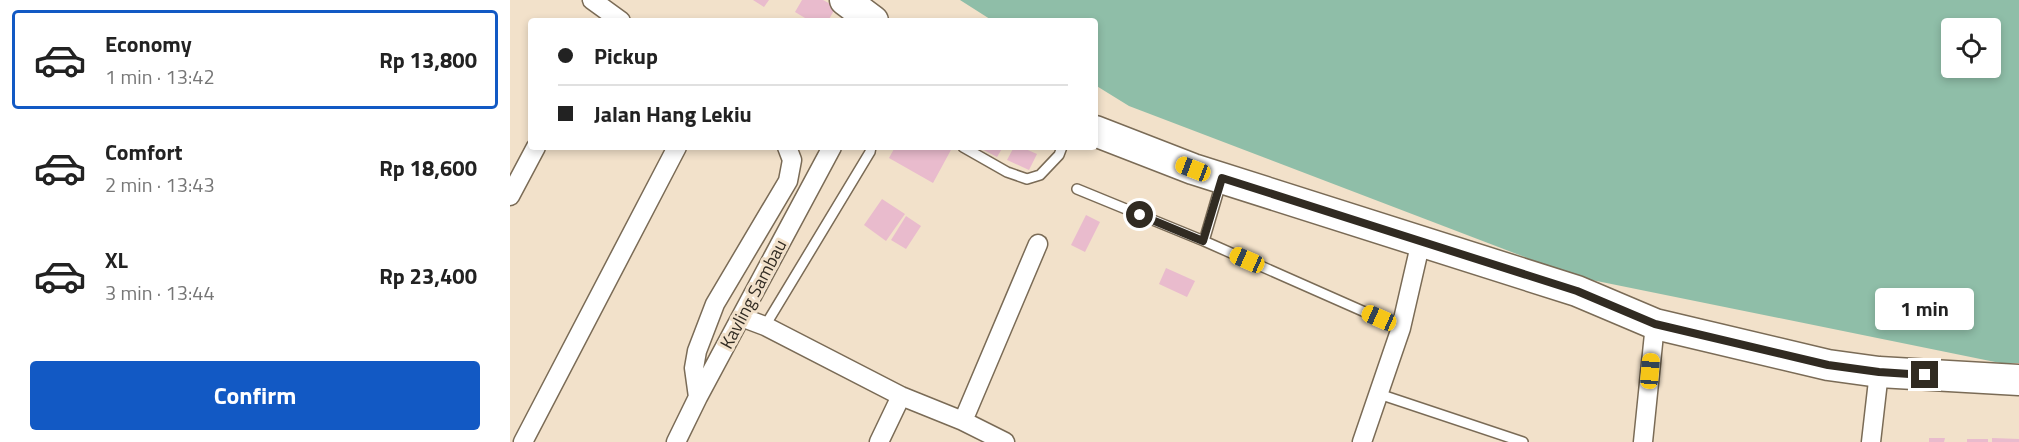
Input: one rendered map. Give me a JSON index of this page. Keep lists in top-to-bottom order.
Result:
{
  "streets": {
    "street": ["Kavling Sambau"]
  },
  "page": {
    "list": [
      {
        "name": "Economy",
        "note": "1 min · 13:42",
        "value": "Rp 13,800"
      },
      {
        "name": "Comfort",
        "note": "2 min · 13:43",
        "value": "Rp 18,600"
      },
      {
        "name": "XL",
        "note": "3 min · 13:44",
        "value": "Rp 23,400"
      }
    ],
    "banner": ["Pickup", "Jalan Hang Lekiu"],
    "bubble": "1 min",
    "buttons": "Confirm"
  }
}
